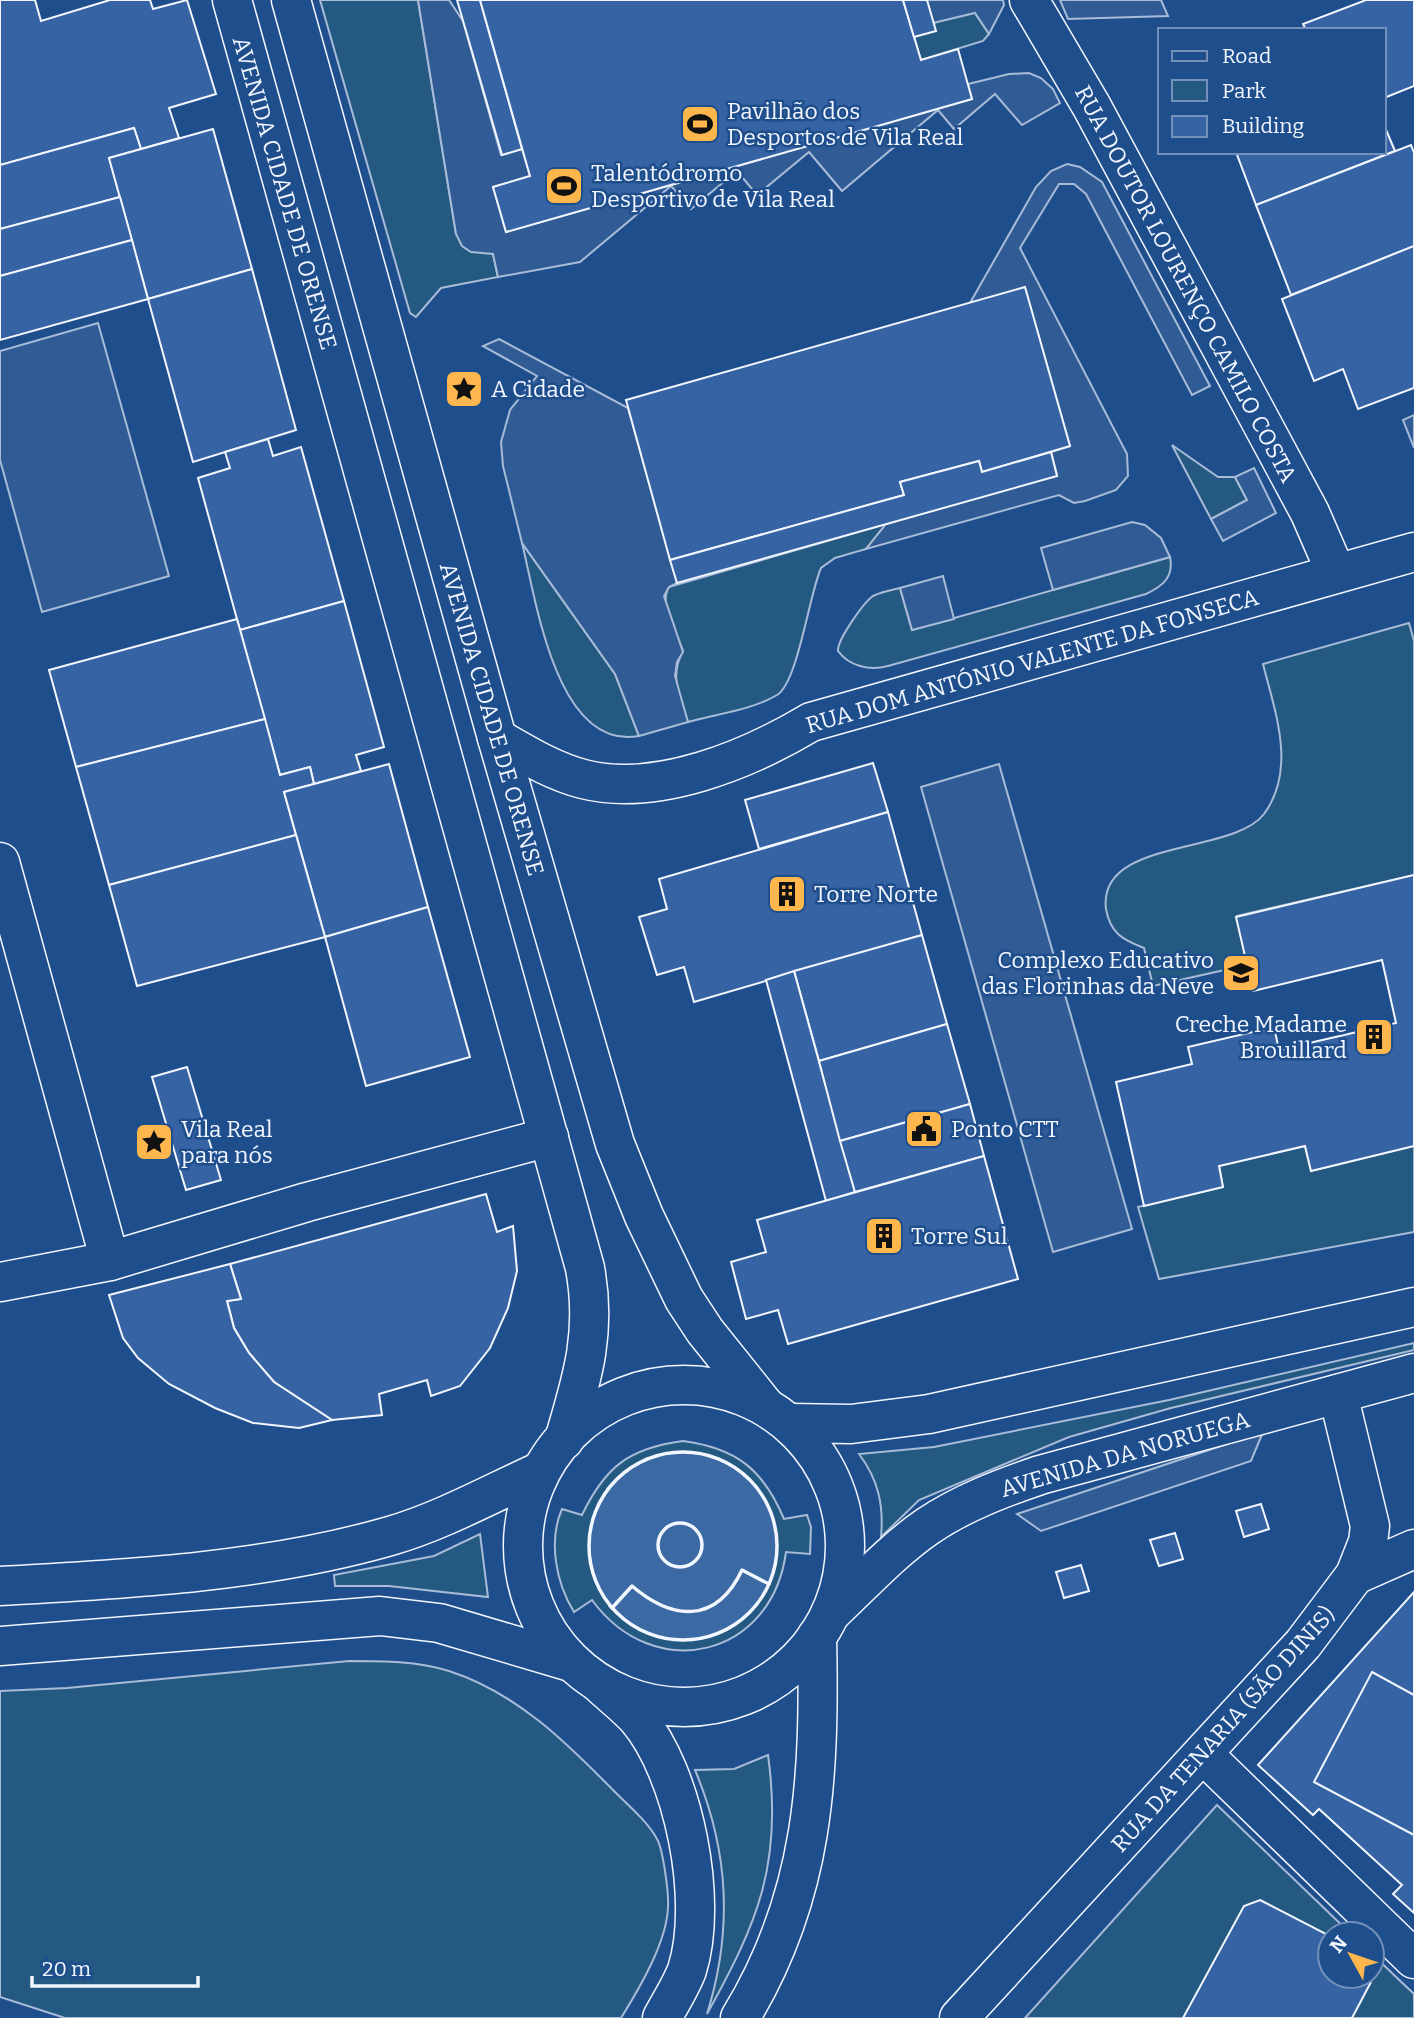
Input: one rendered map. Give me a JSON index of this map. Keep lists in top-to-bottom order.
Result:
{
  "streets": {
    "main road": [
      "AVENIDA CIDADE DE ORENSE",
      "RUA DOUTOR LOURENÇO CAMILO COSTA",
      "RUA DOM ANTÓNIO VALENTE DA FONSECA",
      "AVENIDA DA NORUEGA",
      "RUA DA TENARIA (SÃO DINIS)"
    ]
  },
  "crossings": [
    ["AVENIDA CIDADE DE ORENSE", "RUA DOM ANTÓNIO VALENTE DA FONSECA"],
    ["AVENIDA CIDADE DE ORENSE", "AVENIDA DA NORUEGA"],
    ["RUA DOUTOR LOURENÇO CAMILO COSTA", "RUA DOM ANTÓNIO VALENTE DA FONSECA"],
    ["AVENIDA DA NORUEGA", "RUA DA TENARIA (SÃO DINIS)"]
  ],
  "places": {
    "sports": ["Pavilhão dos Desportos de Vila Real", "Talentódromo Desportivo de Vila Real"],
    "place": ["A Cidade", "Vila Real para nós"],
    "building": ["Torre Norte", "Creche Madame Brouillard", "Torre Sul"],
    "school or university": ["Complexo Educativo das Florinhas da Neve"],
    "public building": ["Ponto CTT"]
  },
  "legend": ["Road", "Park", "Building"],
  "scale_bar": "20 m",
  "north": "top left"
}
